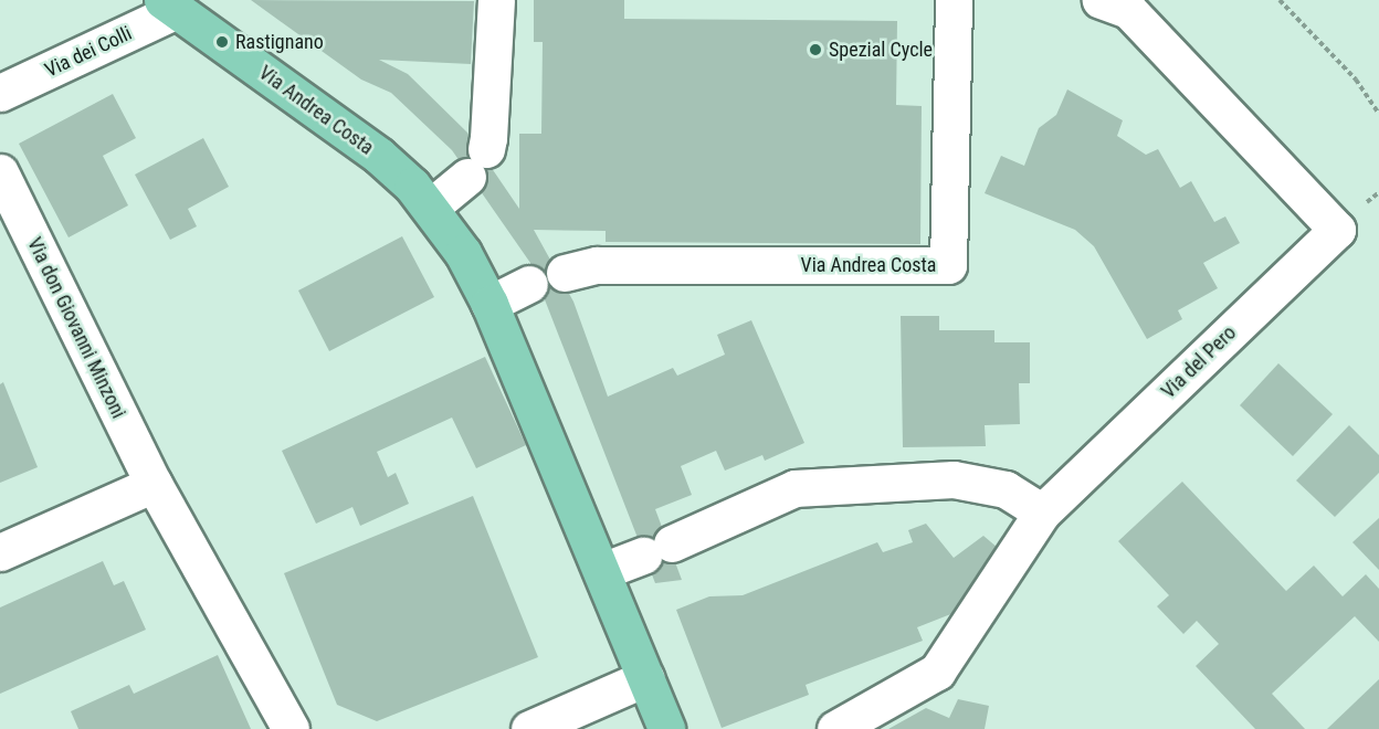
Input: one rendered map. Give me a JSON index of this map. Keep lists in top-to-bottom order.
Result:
{
  "streets": {
    "main road": ["Via Andrea Costa"],
    "street": ["Via dei Colli", "Via don Giovanni Minzoni", "Via del Pero"]
  },
  "crossings": [
    ["Via dei Colli", "Via Andrea Costa"]
  ],
  "places": ["Rastignano", "Spezial Cycle"]
}
